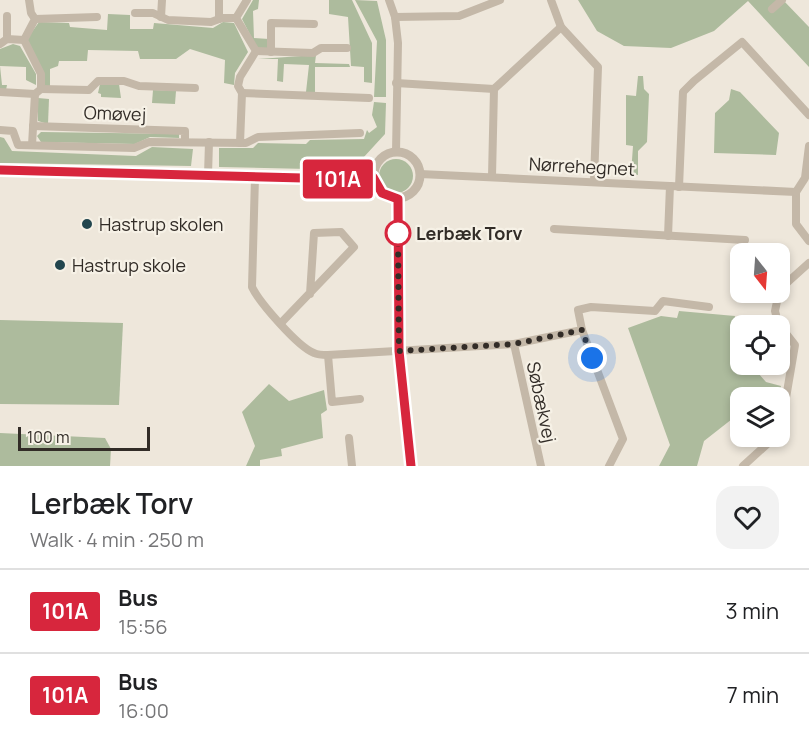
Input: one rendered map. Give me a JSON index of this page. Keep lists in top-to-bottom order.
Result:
{
  "streets": {
    "street": ["Omøvej", "Nørrehegnet", "Søbækvej"]
  },
  "places": ["Hastrup skolen", "Lerbæk Torv", "Hastrup skole"],
  "lines": ["bus line 101A"],
  "scale_bar": "100 m",
  "north": "bottom",
  "page": {
    "on_map": "101A",
    "scale": "100 m",
    "heading": ["Lerbæk Torv", "Walk · 4 min · 250 m"],
    "list": [
      {
        "mark": "101A",
        "name": "Bus",
        "note": "15:56",
        "value": "3 min"
      },
      {
        "mark": "101A",
        "name": "Bus",
        "note": "16:00",
        "value": "7 min"
      }
    ]
  }
}
